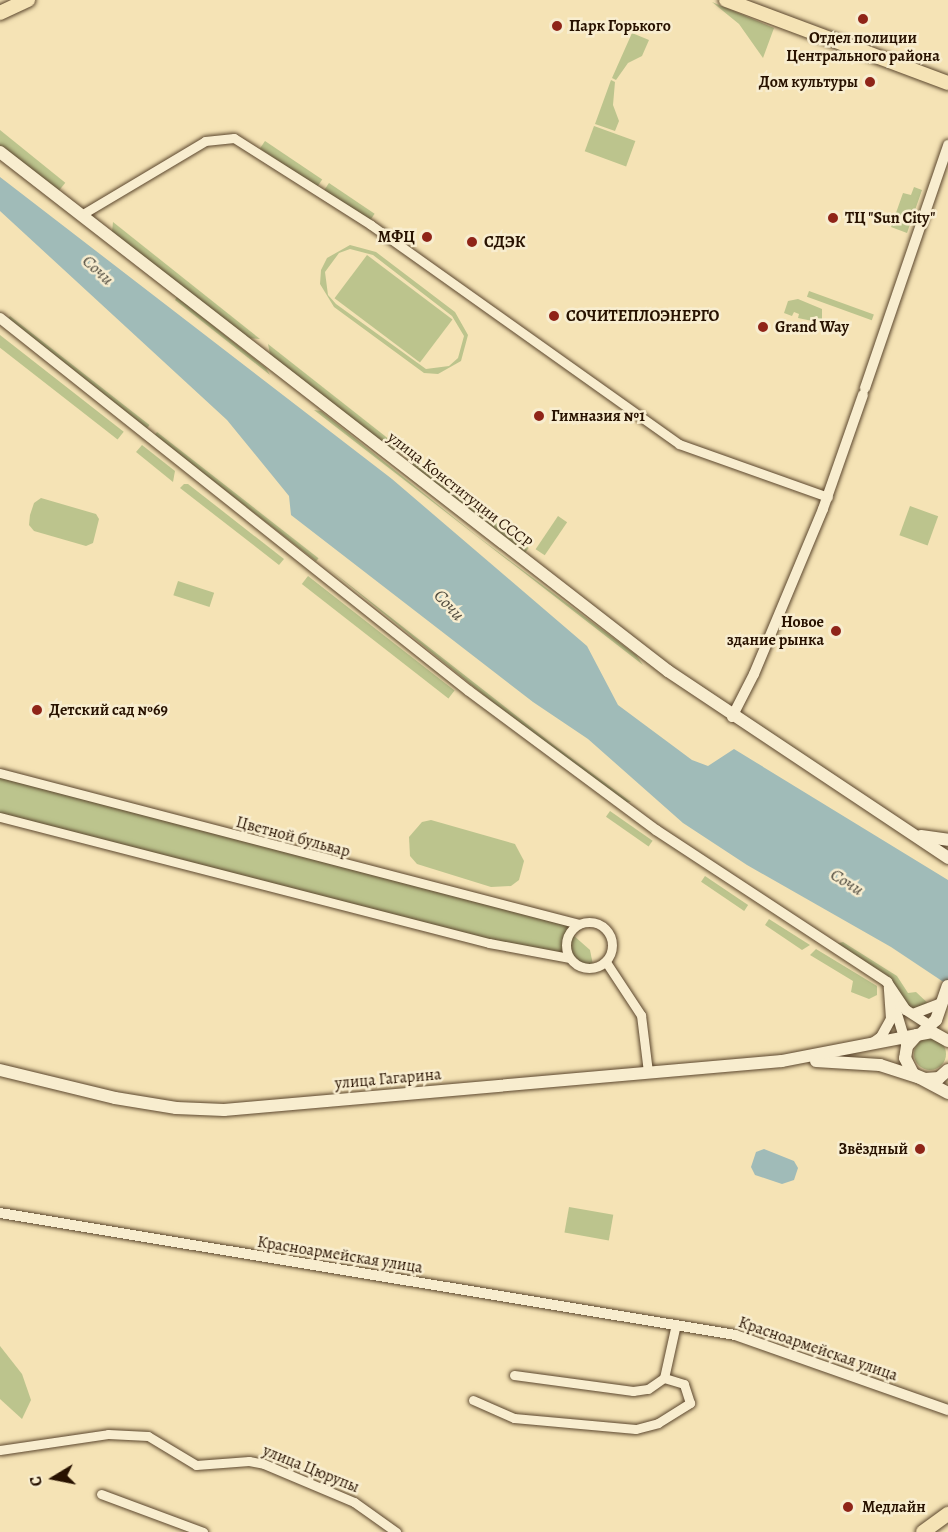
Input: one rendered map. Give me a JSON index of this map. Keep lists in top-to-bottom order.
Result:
{
  "streets": {
    "main road": ["улица Конституции СССР", "улица Гагарина"],
    "street": ["Цветной бульвар", "Красноармейская улица", "улица Цюрупы"]
  },
  "water": ["Сочи"],
  "places": [
    "Отдел полиции Центрального района",
    "Парк Горького",
    "Дом культуры",
    "ТЦ \"Sun City\"",
    "МФЦ",
    "СДЭК",
    "СОЧИТЕПЛОЭНЕРГО",
    "Grand Way",
    "Гимназия №1",
    "Новое здание рынка",
    "Детский сад №69",
    "Звёздный",
    "Медлайн"
  ],
  "north": "left"
}
